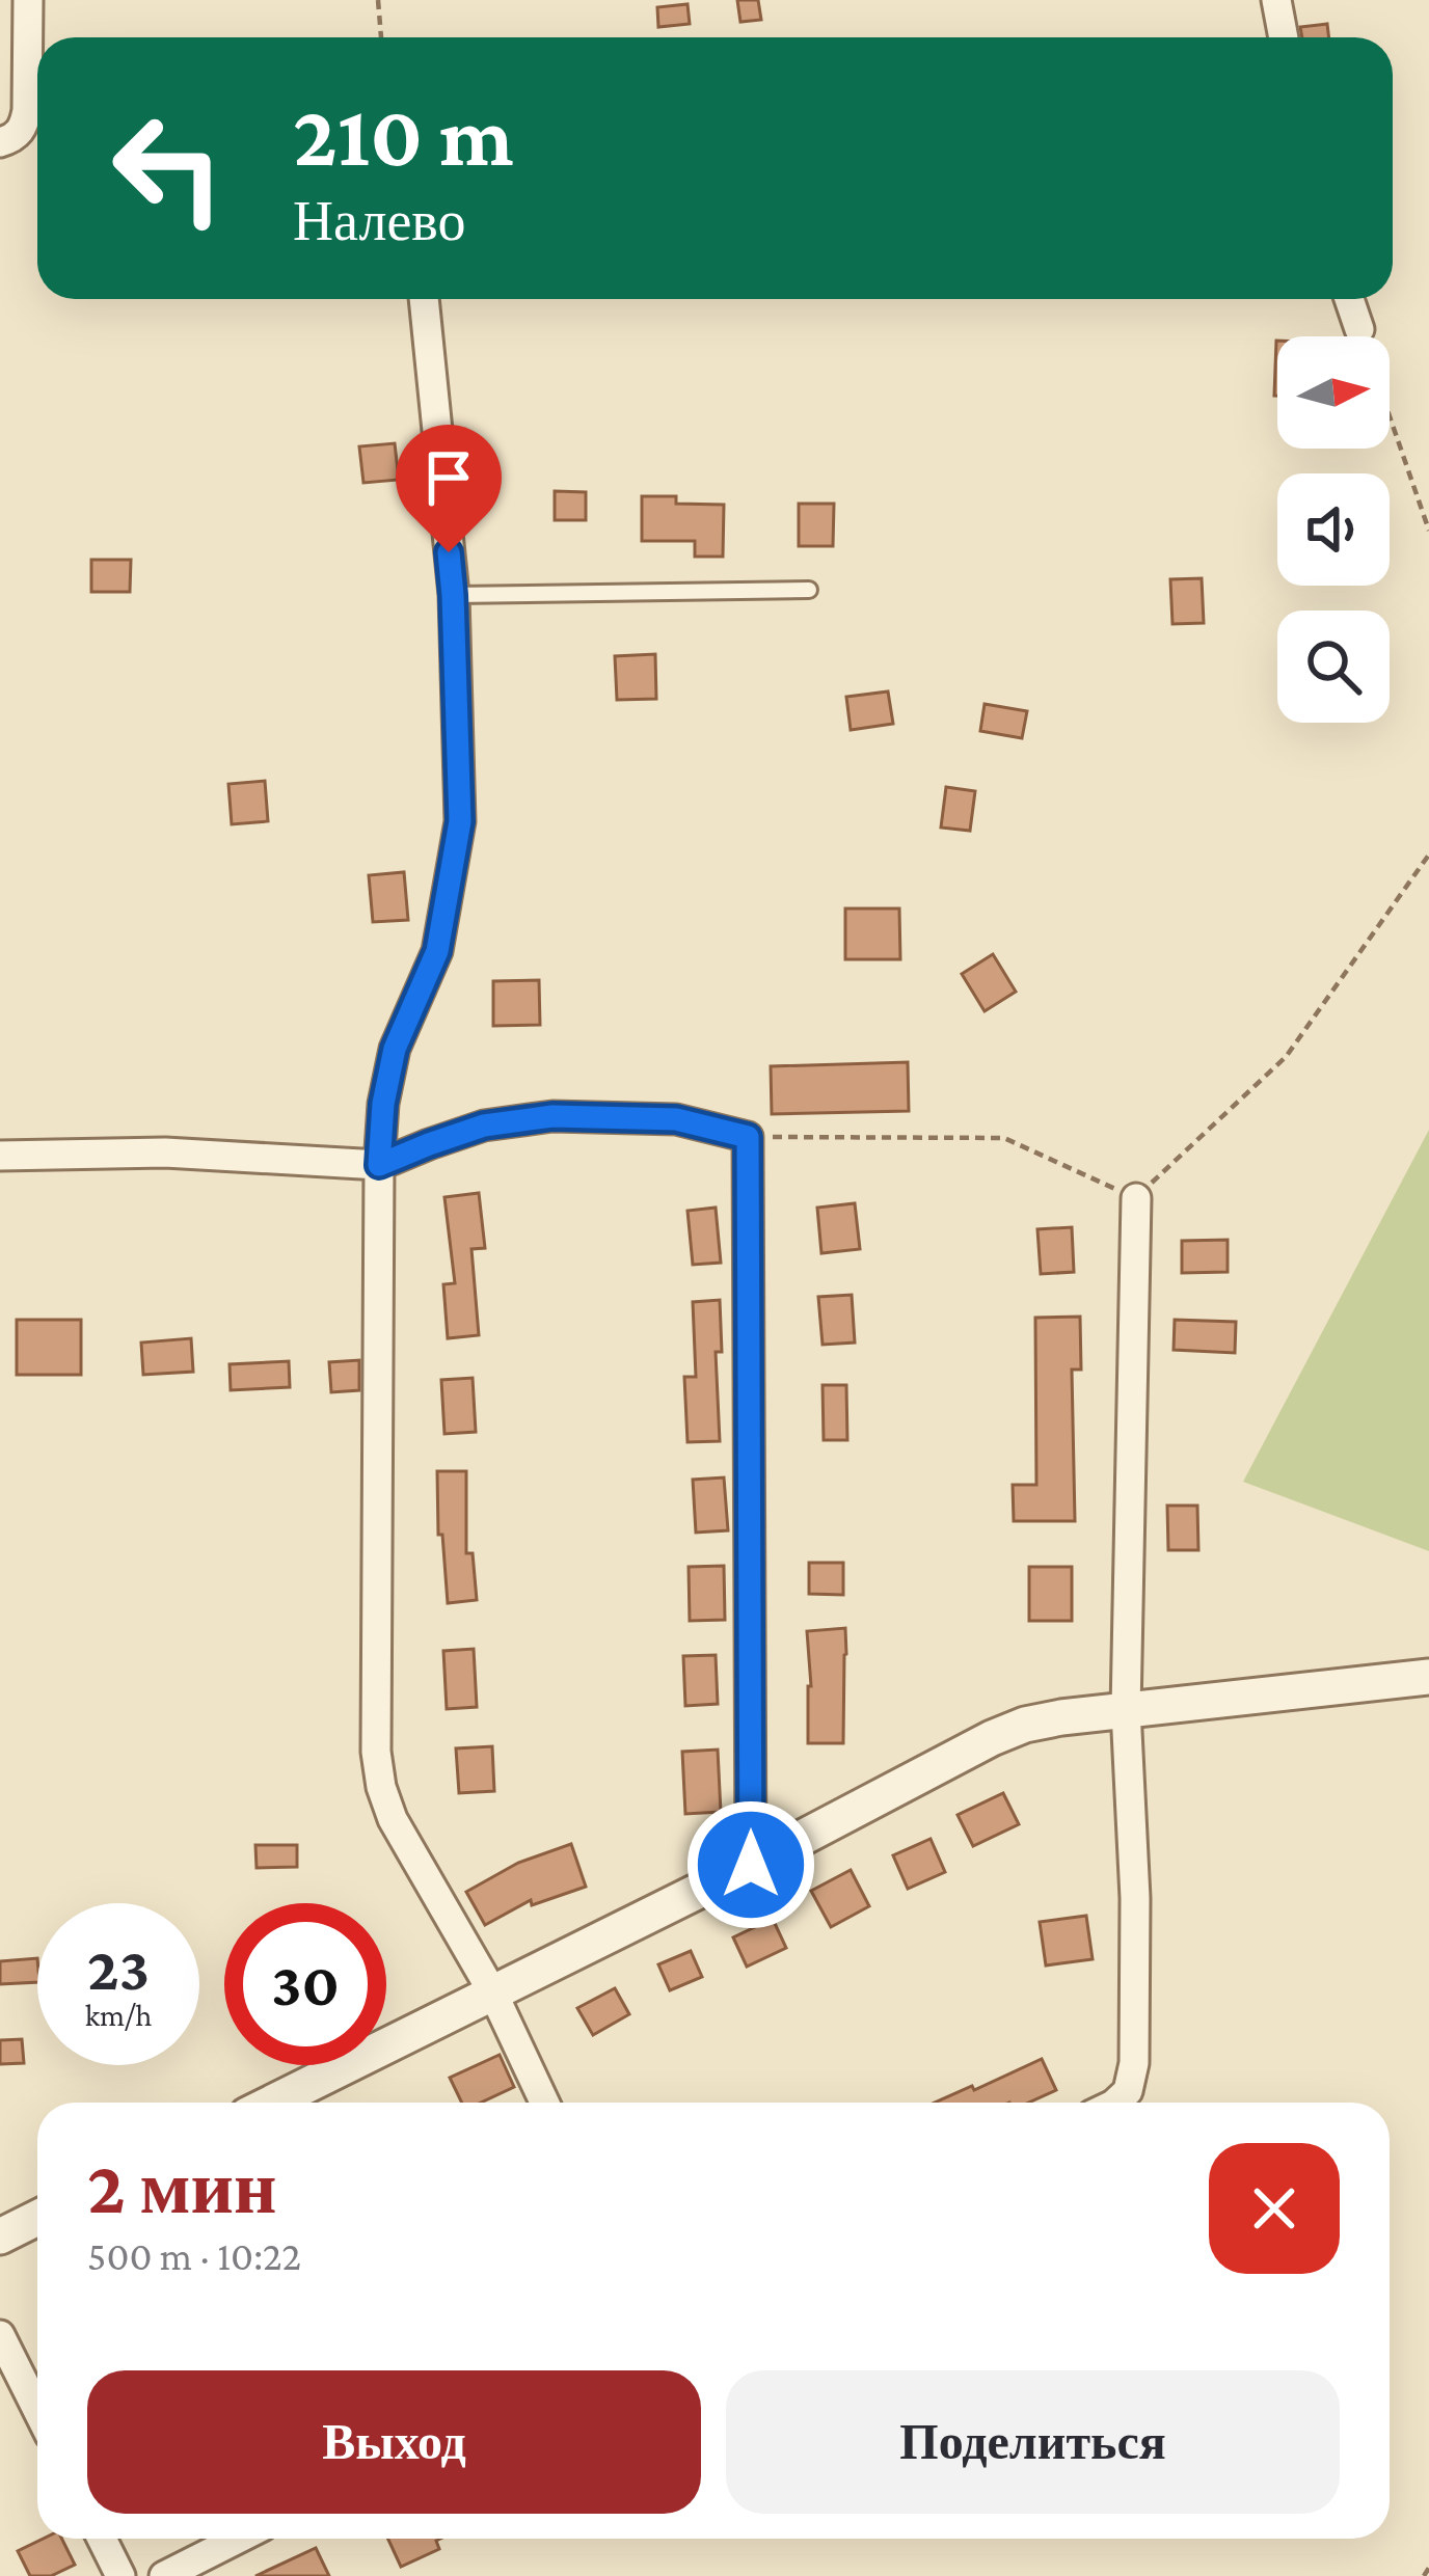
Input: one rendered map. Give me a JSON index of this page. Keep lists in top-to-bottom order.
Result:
{
  "north": "right",
  "page": {
    "turn": ["210 m", "Налево"],
    "speed": "23 km/h",
    "limit": "30",
    "heading": ["2 мин", "500 m · 10:22"],
    "buttons": ["Выход", "Поделиться"]
  }
}
